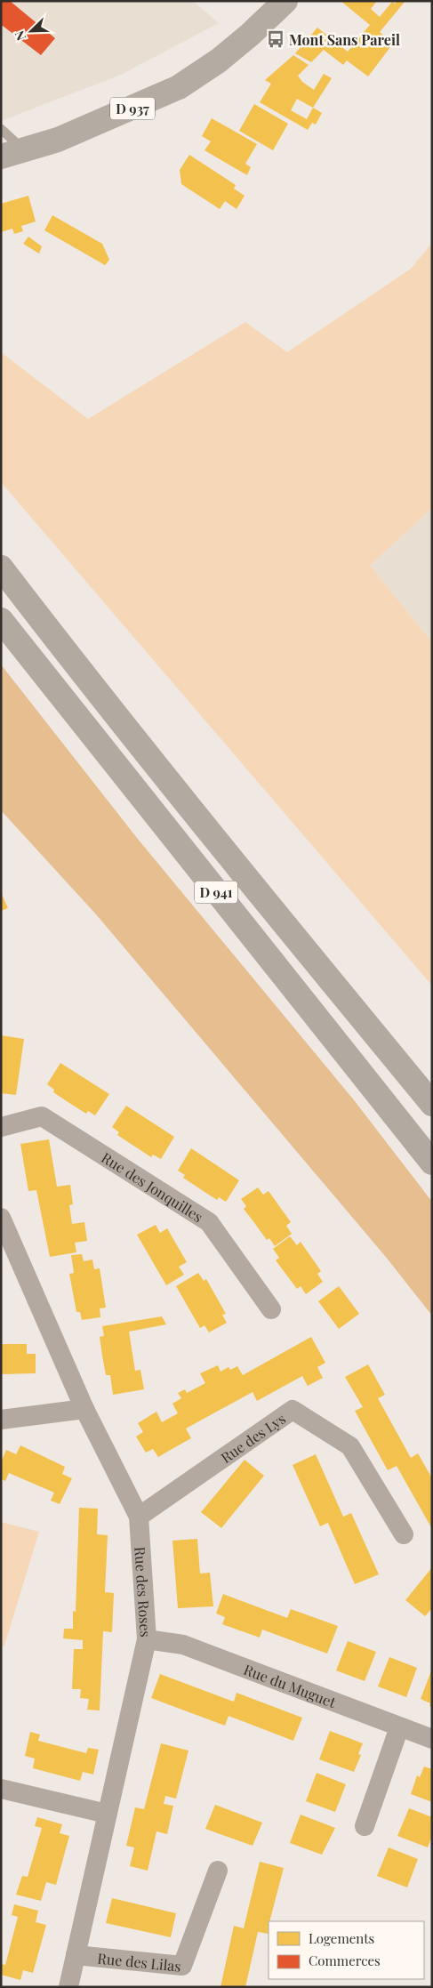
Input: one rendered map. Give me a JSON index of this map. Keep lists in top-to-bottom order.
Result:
{
  "streets": {
    "highway": ["D 941"],
    "main road": ["D 937"],
    "street": [
      "Rue des Jonquilles",
      "Rue des Lys",
      "Rue des Roses",
      "Rue du Muguet",
      "Rue des Lilas"
    ]
  },
  "crossings": [
    ["Rue des Lys", "Rue des Roses"],
    ["Rue des Roses", "Rue du Muguet"],
    ["Rue des Roses", "Rue des Lilas"]
  ],
  "places": {
    "bus stop": ["Mont Sans Pareil"]
  },
  "legend": ["Logements", "Commerces"],
  "north": "bottom left"
}
